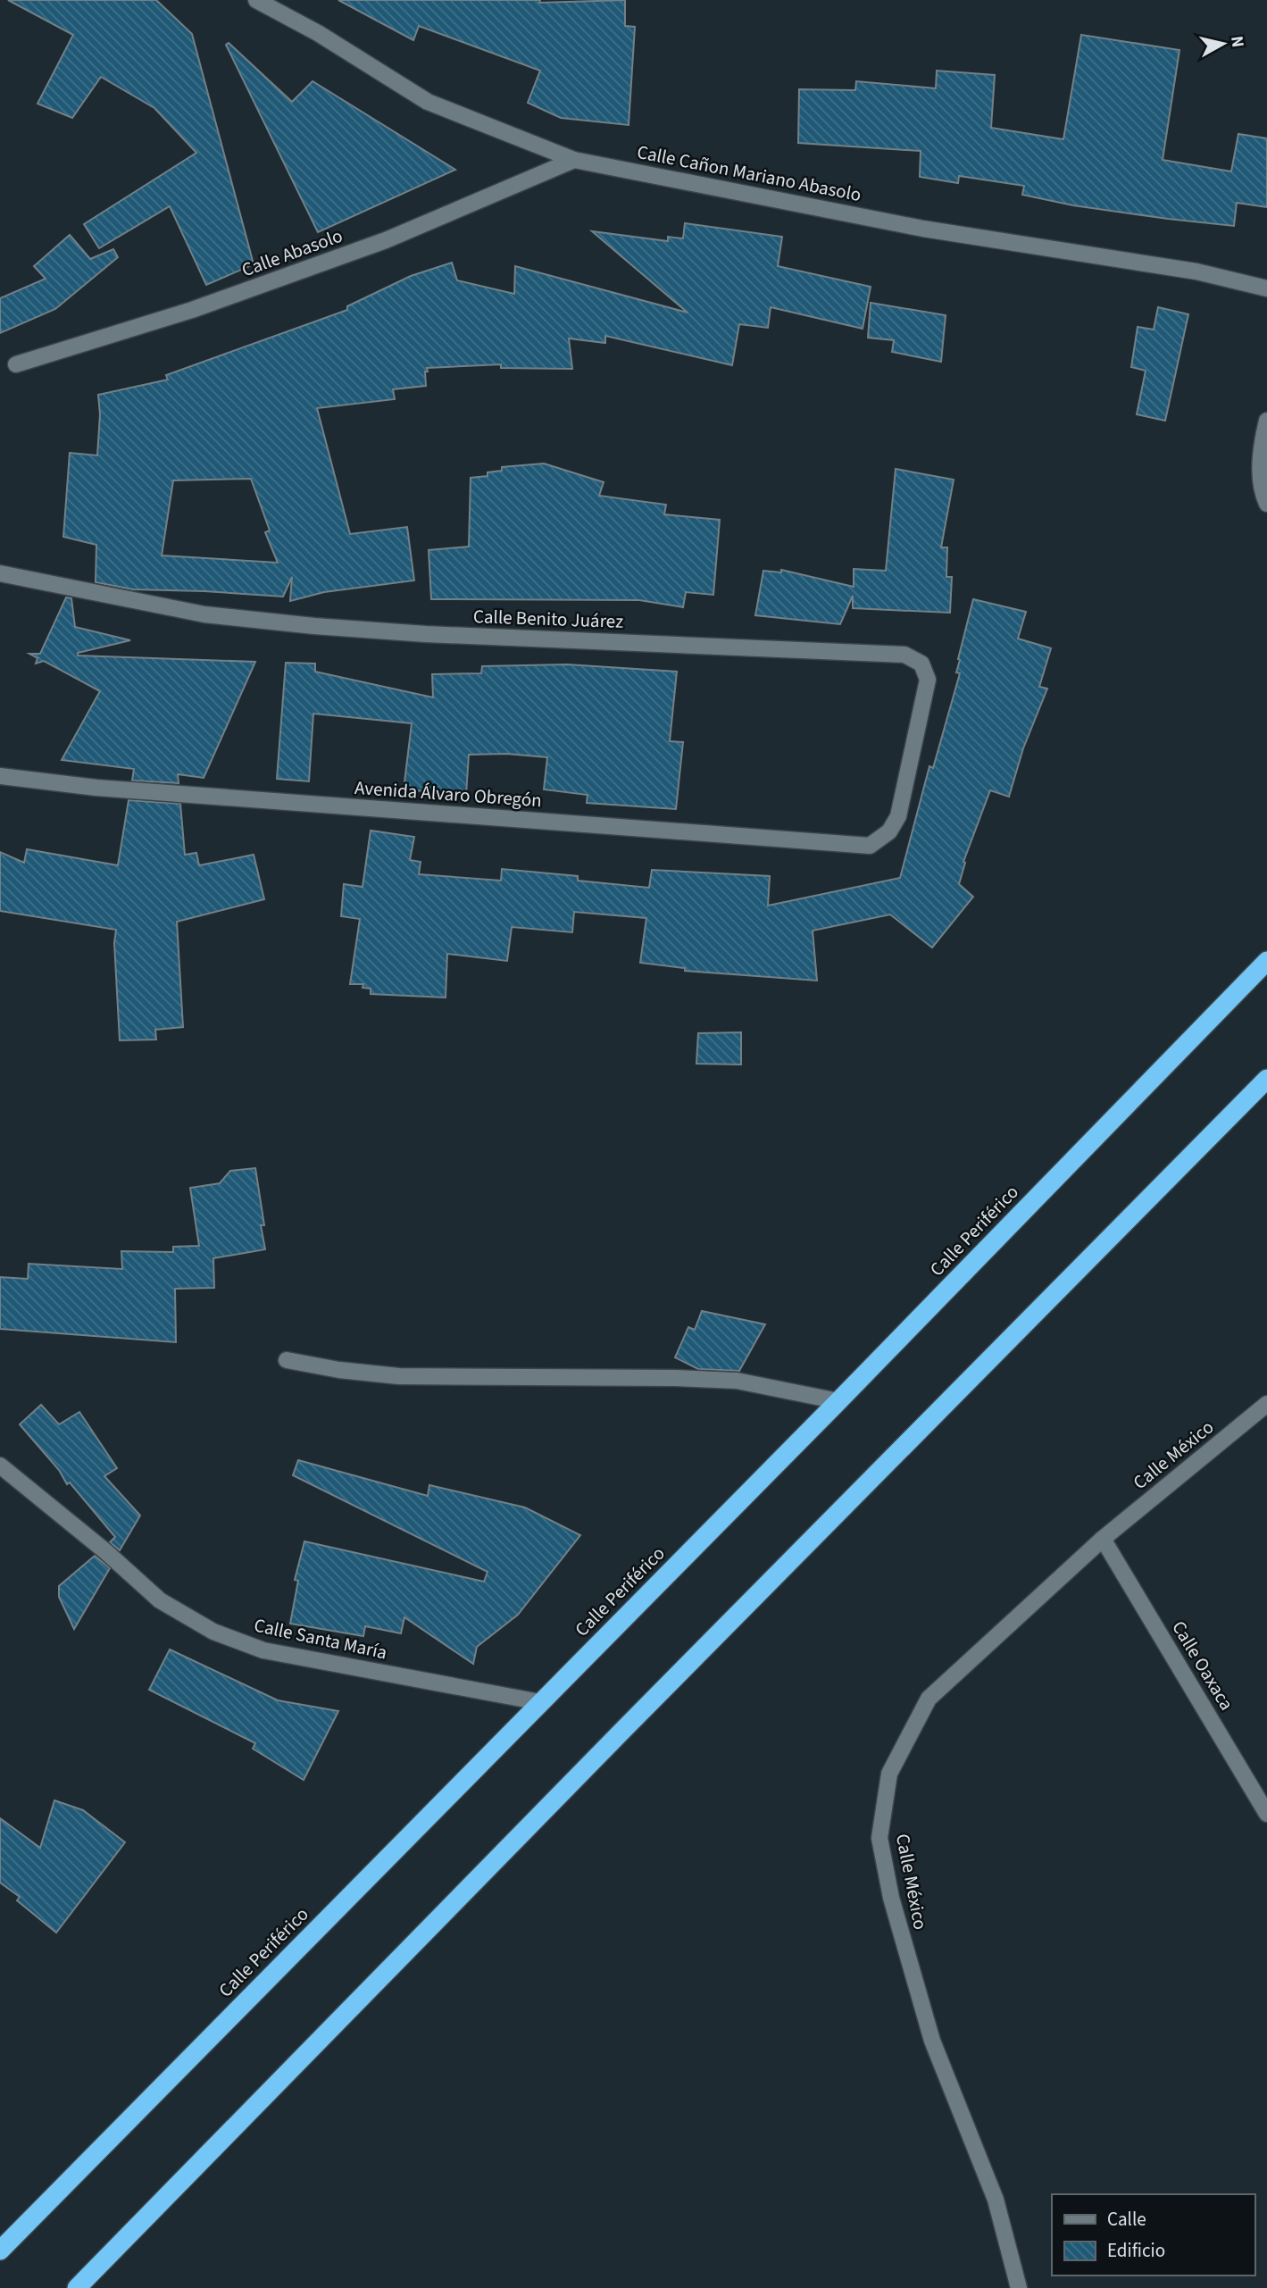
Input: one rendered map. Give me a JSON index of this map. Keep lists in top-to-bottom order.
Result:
{
  "streets": {
    "highway": ["Calle Periférico"],
    "street": [
      "Calle Cañon Mariano Abasolo",
      "Calle Abasolo",
      "Calle Benito Juárez",
      "Avenida Álvaro Obregón",
      "Calle México",
      "Calle Santa María",
      "Calle Oaxaca"
    ]
  },
  "crossings": [
    ["Calle Cañon Mariano Abasolo", "Calle Abasolo"],
    ["Calle Benito Juárez", "Avenida Álvaro Obregón"],
    ["Calle Periférico", "Calle Santa María"],
    ["Calle México", "Calle Oaxaca"]
  ],
  "legend": ["Calle", "Edificio"],
  "north": "right"
}
